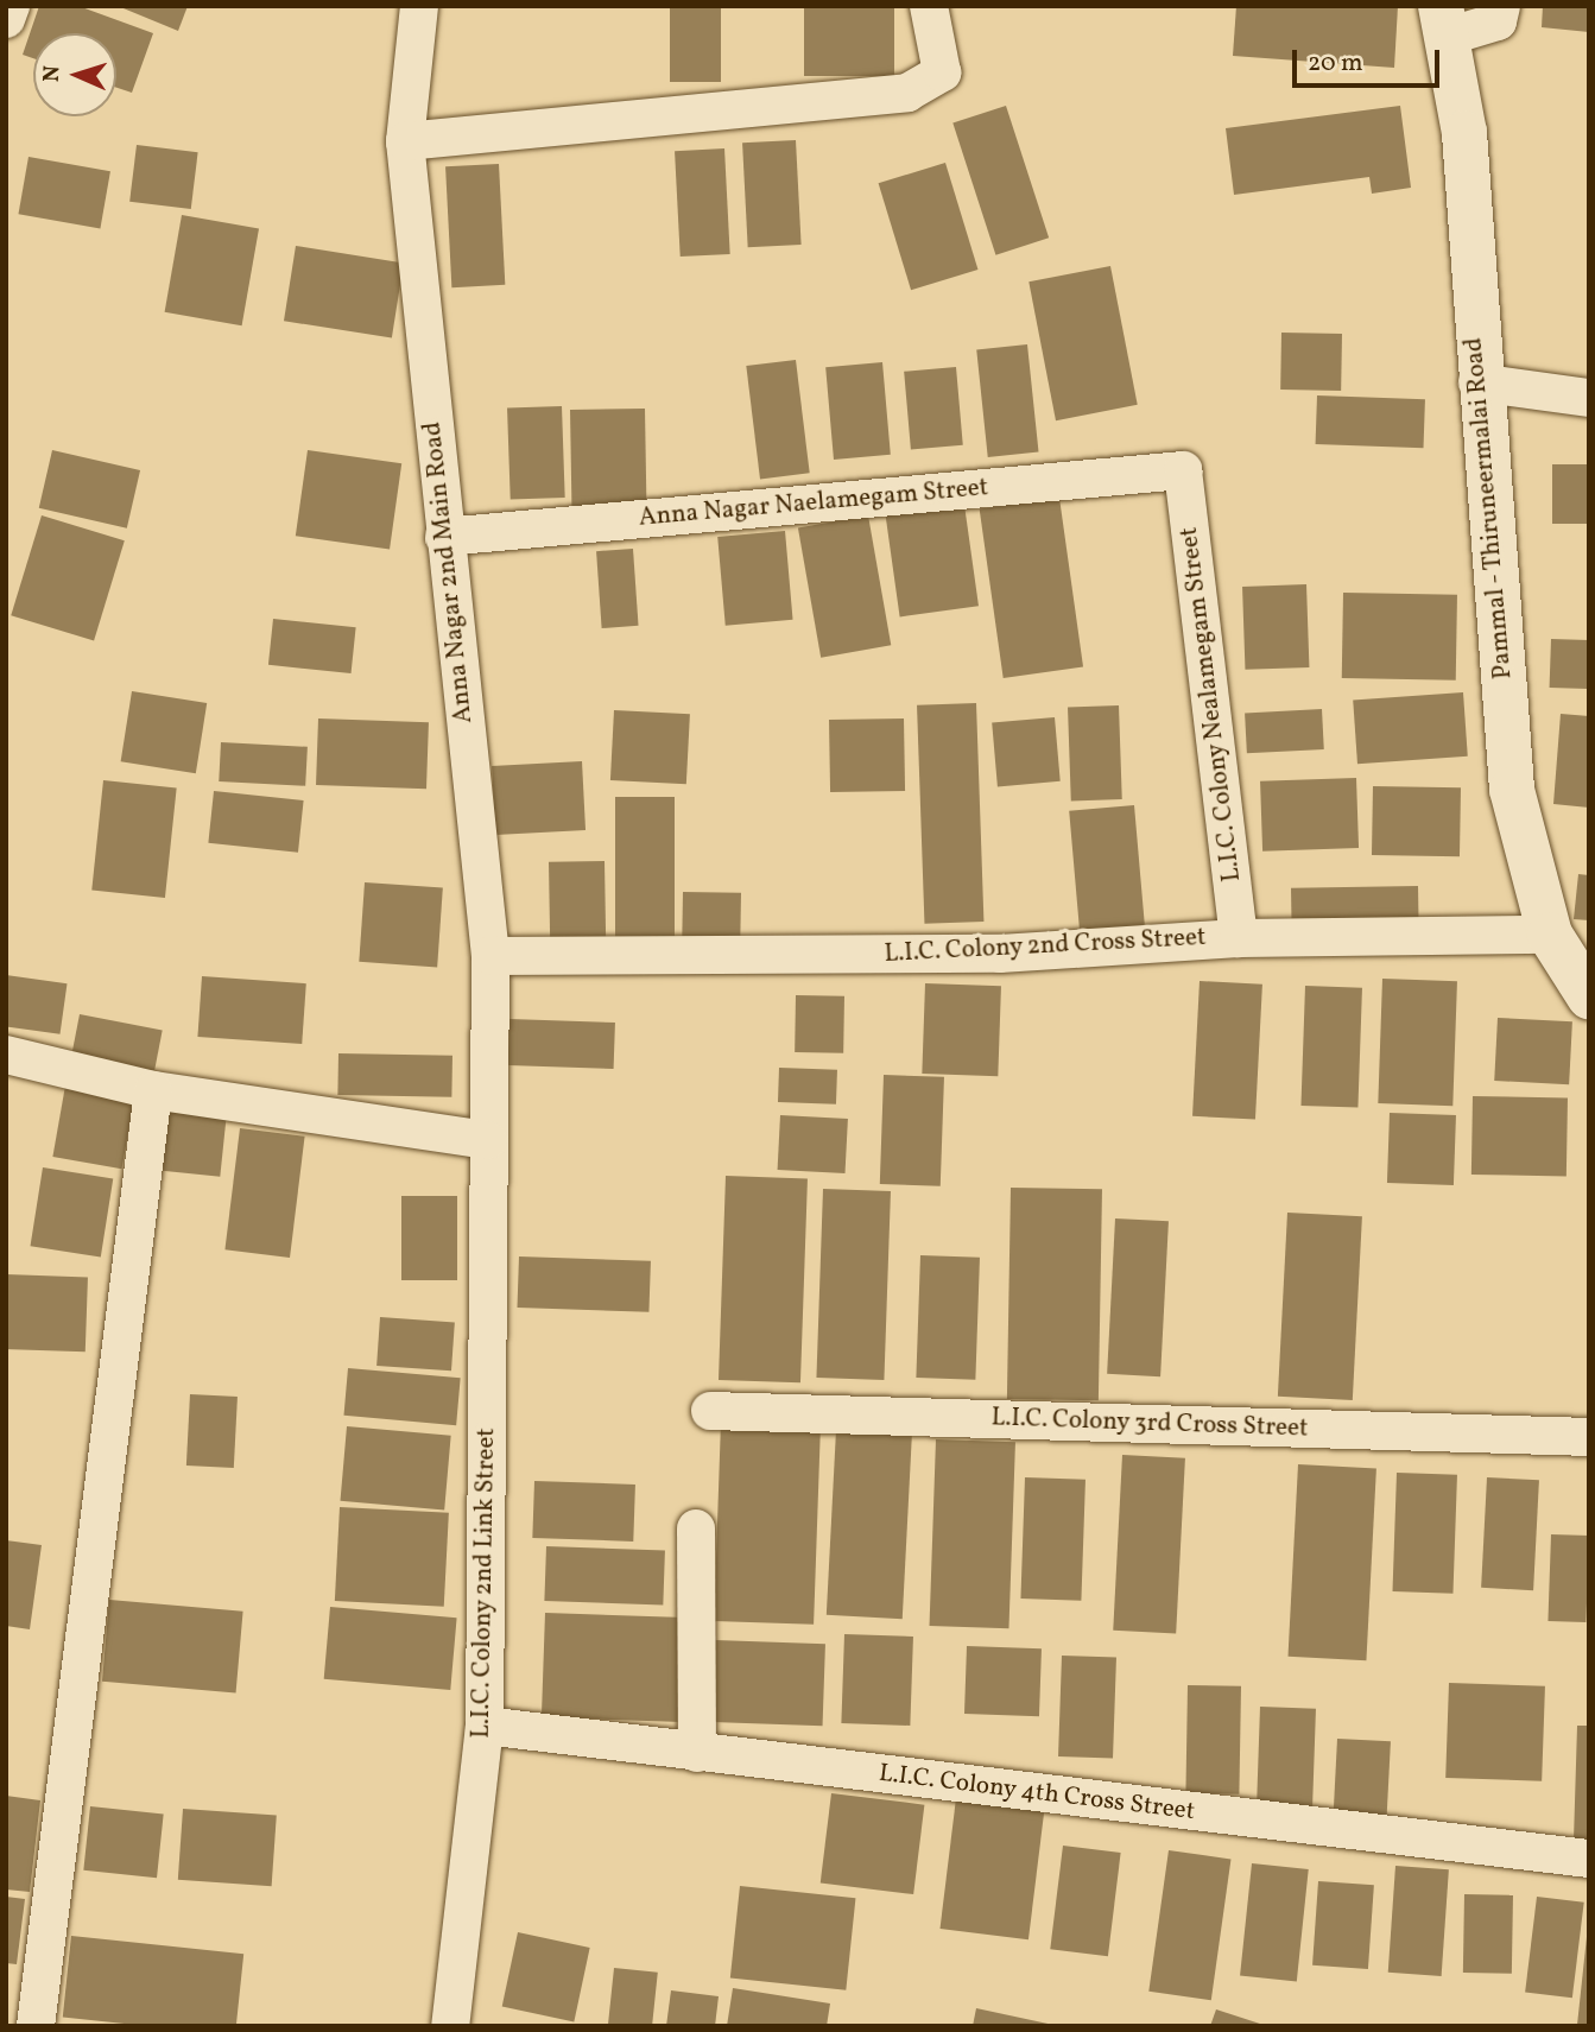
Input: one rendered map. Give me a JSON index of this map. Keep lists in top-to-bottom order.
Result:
{
  "streets": {
    "street": [
      "Anna Nagar Naelamegam Street",
      "Pammal - Thiruneermalai Road",
      "Anna Nagar 2nd Main Road",
      "L.I.C. Colony Nealamegam Street",
      "L.I.C. Colony 2nd Cross Street",
      "L.I.C. Colony 3rd Cross Street",
      "L.I.C. Colony 2nd Link Street",
      "L.I.C. Colony 4th Cross Street"
    ]
  },
  "crossings": [
    ["Anna Nagar Naelamegam Street", "Anna Nagar 2nd Main Road"],
    ["Anna Nagar Naelamegam Street", "L.I.C. Colony Nealamegam Street"],
    ["Pammal - Thiruneermalai Road", "L.I.C. Colony 2nd Cross Street"],
    ["Anna Nagar 2nd Main Road", "L.I.C. Colony 2nd Cross Street"],
    ["Anna Nagar 2nd Main Road", "L.I.C. Colony 2nd Link Street"],
    ["L.I.C. Colony Nealamegam Street", "L.I.C. Colony 2nd Cross Street"],
    ["L.I.C. Colony 2nd Link Street", "L.I.C. Colony 4th Cross Street"]
  ],
  "scale_bar": "20 m",
  "north": "left"
}
